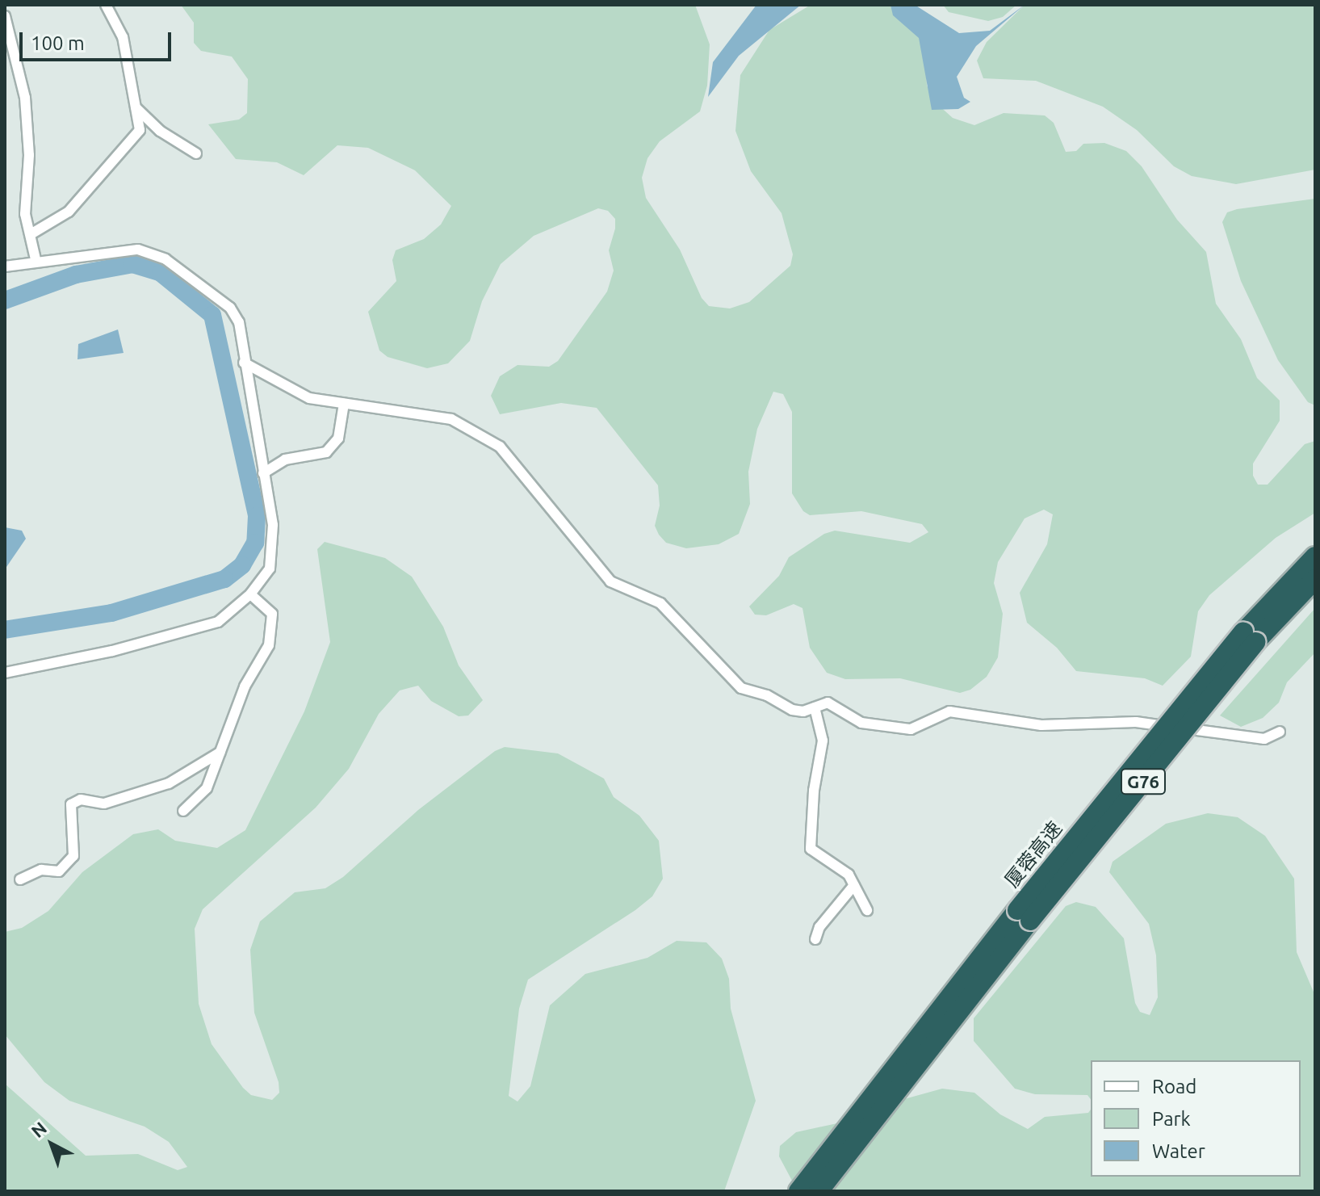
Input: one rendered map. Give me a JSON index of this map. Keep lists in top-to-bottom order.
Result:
{
  "streets": {
    "highway": ["G76", "厦蓉高速"]
  },
  "legend": ["Road", "Park", "Water"],
  "scale_bar": "100 m",
  "north": "top left"
}
